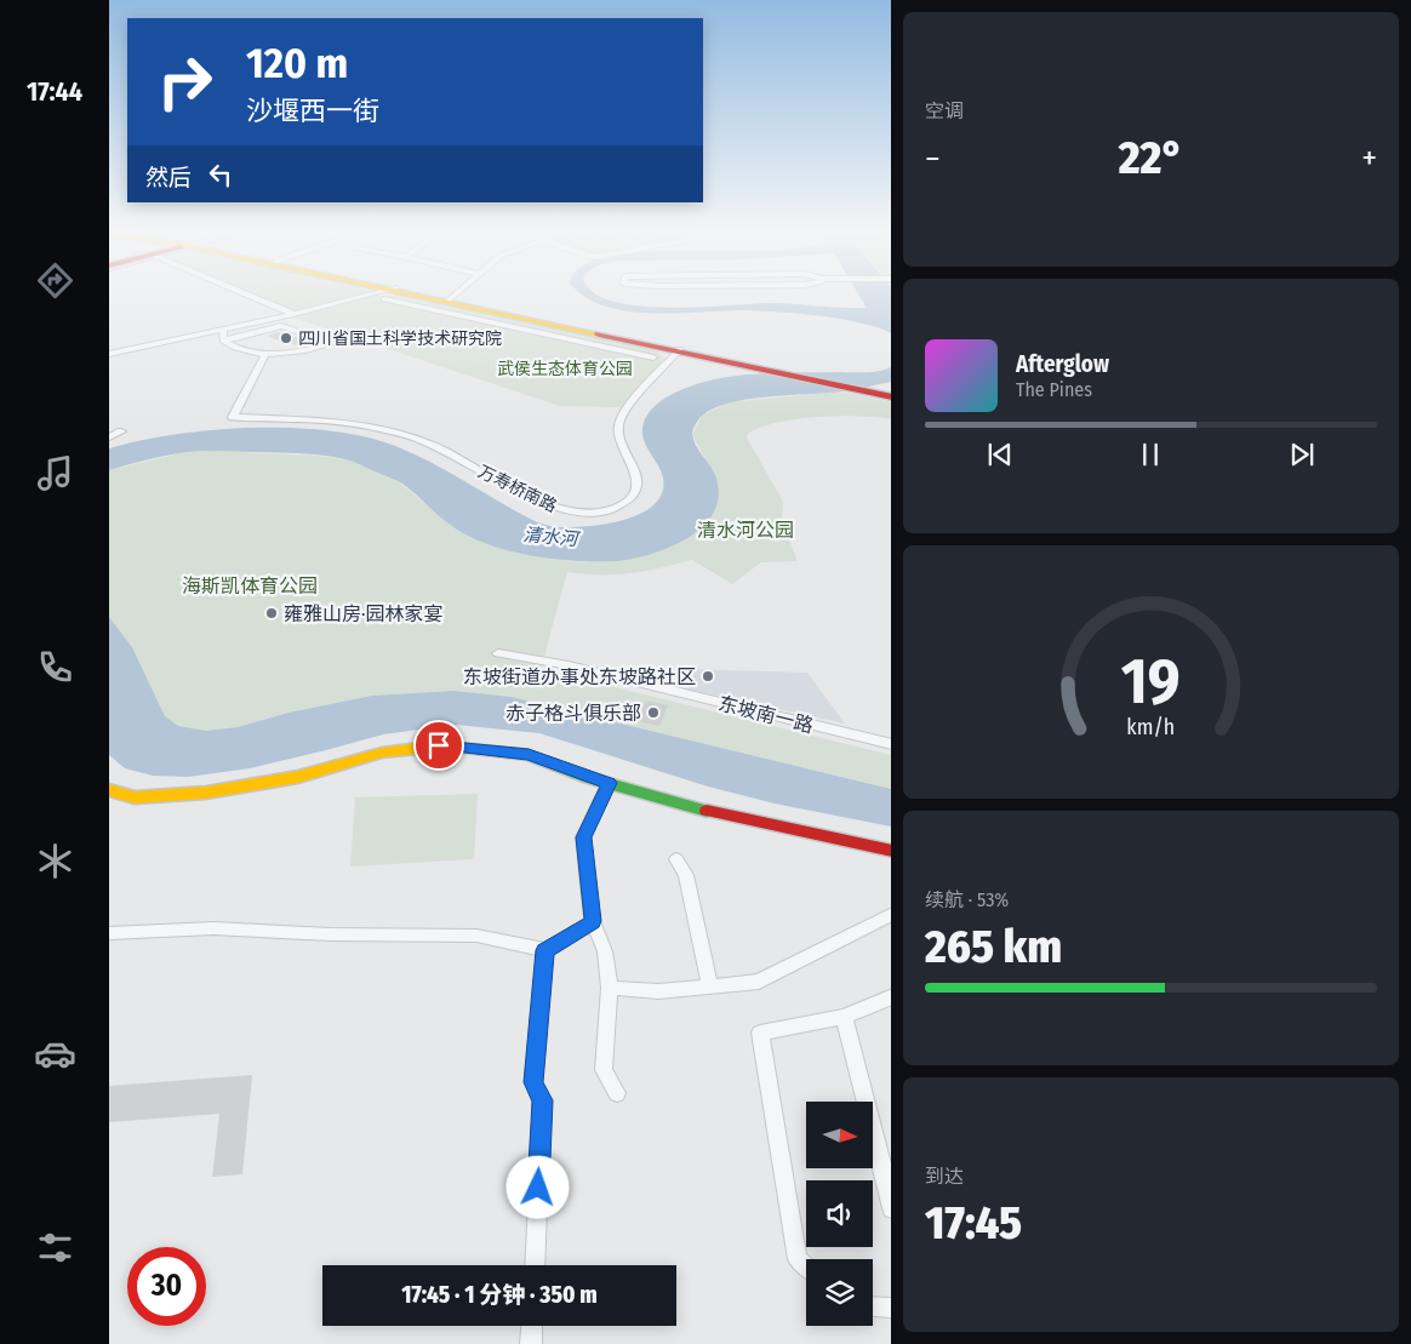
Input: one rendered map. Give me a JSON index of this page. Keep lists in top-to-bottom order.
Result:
{
  "streets": {
    "street": ["万寿桥南路", "东坡南一路"]
  },
  "water": ["清水河"],
  "parks": ["武侯生态体育公园", "清水河公园", "海斯凯体育公园"],
  "places": [
    "四川省国土科学技术研究院",
    "雍雅山房·园林家宴",
    "东坡街道办事处东坡路社区",
    "赤子格斗俱乐部"
  ],
  "north": "right",
  "page": {
    "tabs": "17:44",
    "tile": [
      "空调",
      ["续航 · 53%", "265 km"],
      ["到达", "17:45"]
    ],
    "turn": ["120 m", "沙堰西一街"],
    "heat": ["−", "22°", "+"],
    "then": "然后",
    "song": ["Afterglow", "The Pines"],
    "limit": "30",
    "trip": "17:45 · 1 分钟 · 350 m",
    "gauge": ["19", "km/h"]
  }
}
